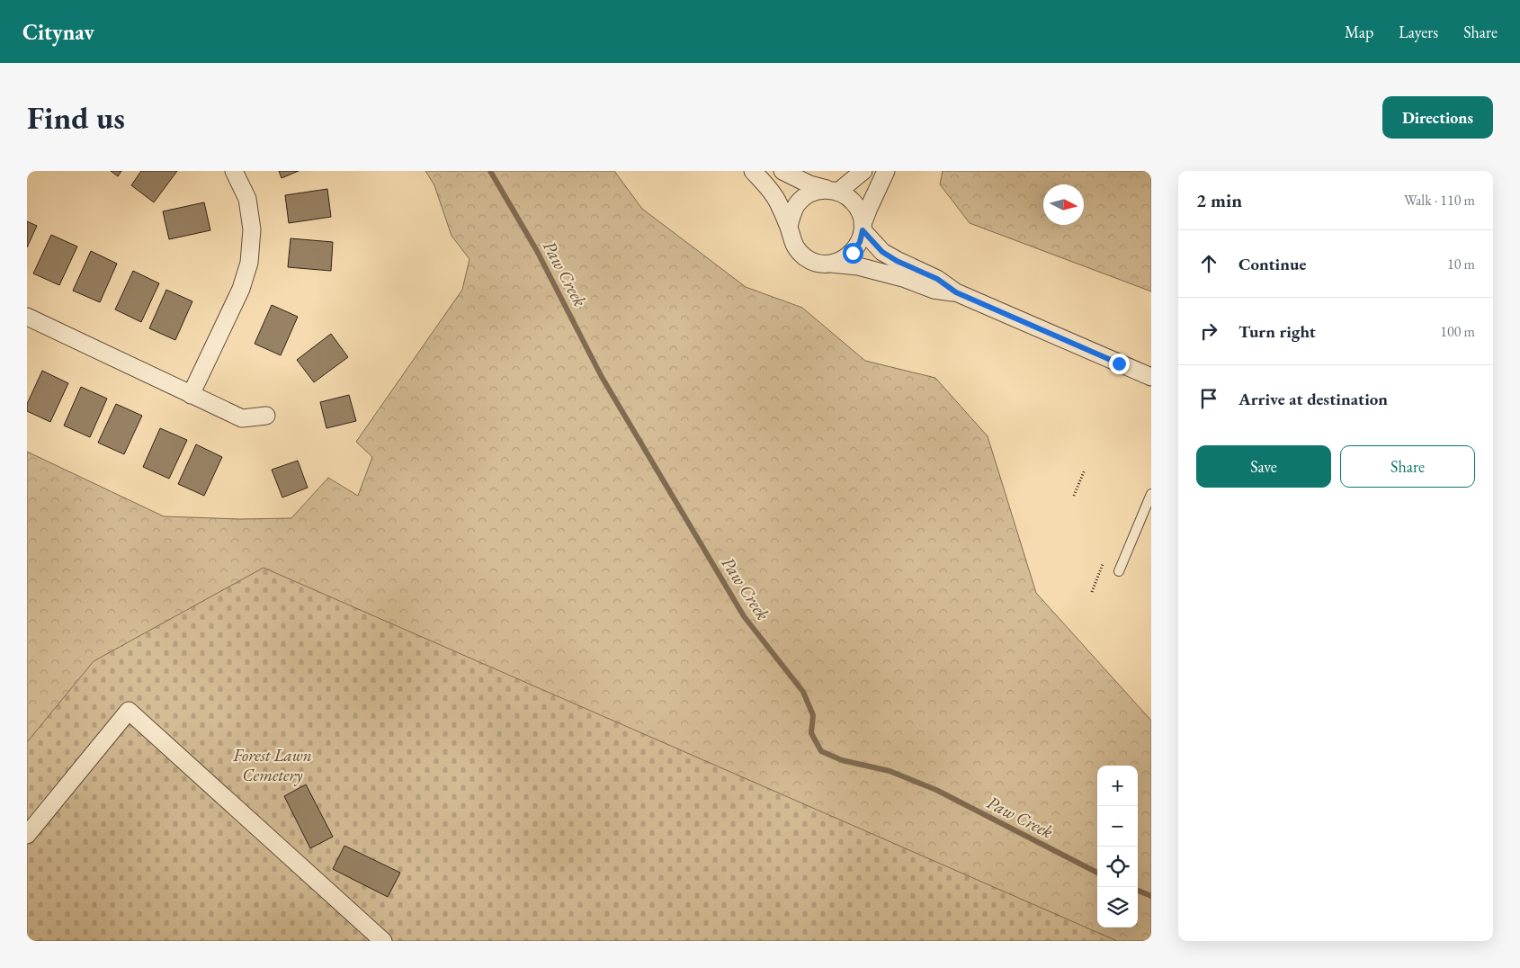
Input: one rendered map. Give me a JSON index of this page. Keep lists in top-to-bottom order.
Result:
{
  "water": ["Paw Creek"],
  "parks": ["Forest Lawn Cemetery"],
  "north": "right",
  "page": {
    "header": "Citynav",
    "nav": ["Map", "Layers", "Share"],
    "buttons": [
      "Directions",
      ["Save", "Share"]
    ],
    "title": "Find us",
    "heading": ["2 min", "Walk · 110 m"],
    "list": [
      ["Continue", "10 m"],
      ["Turn right", "100 m"],
      "Arrive at destination"
    ],
    "map_buttons": ["+", "−"]
  }
}
